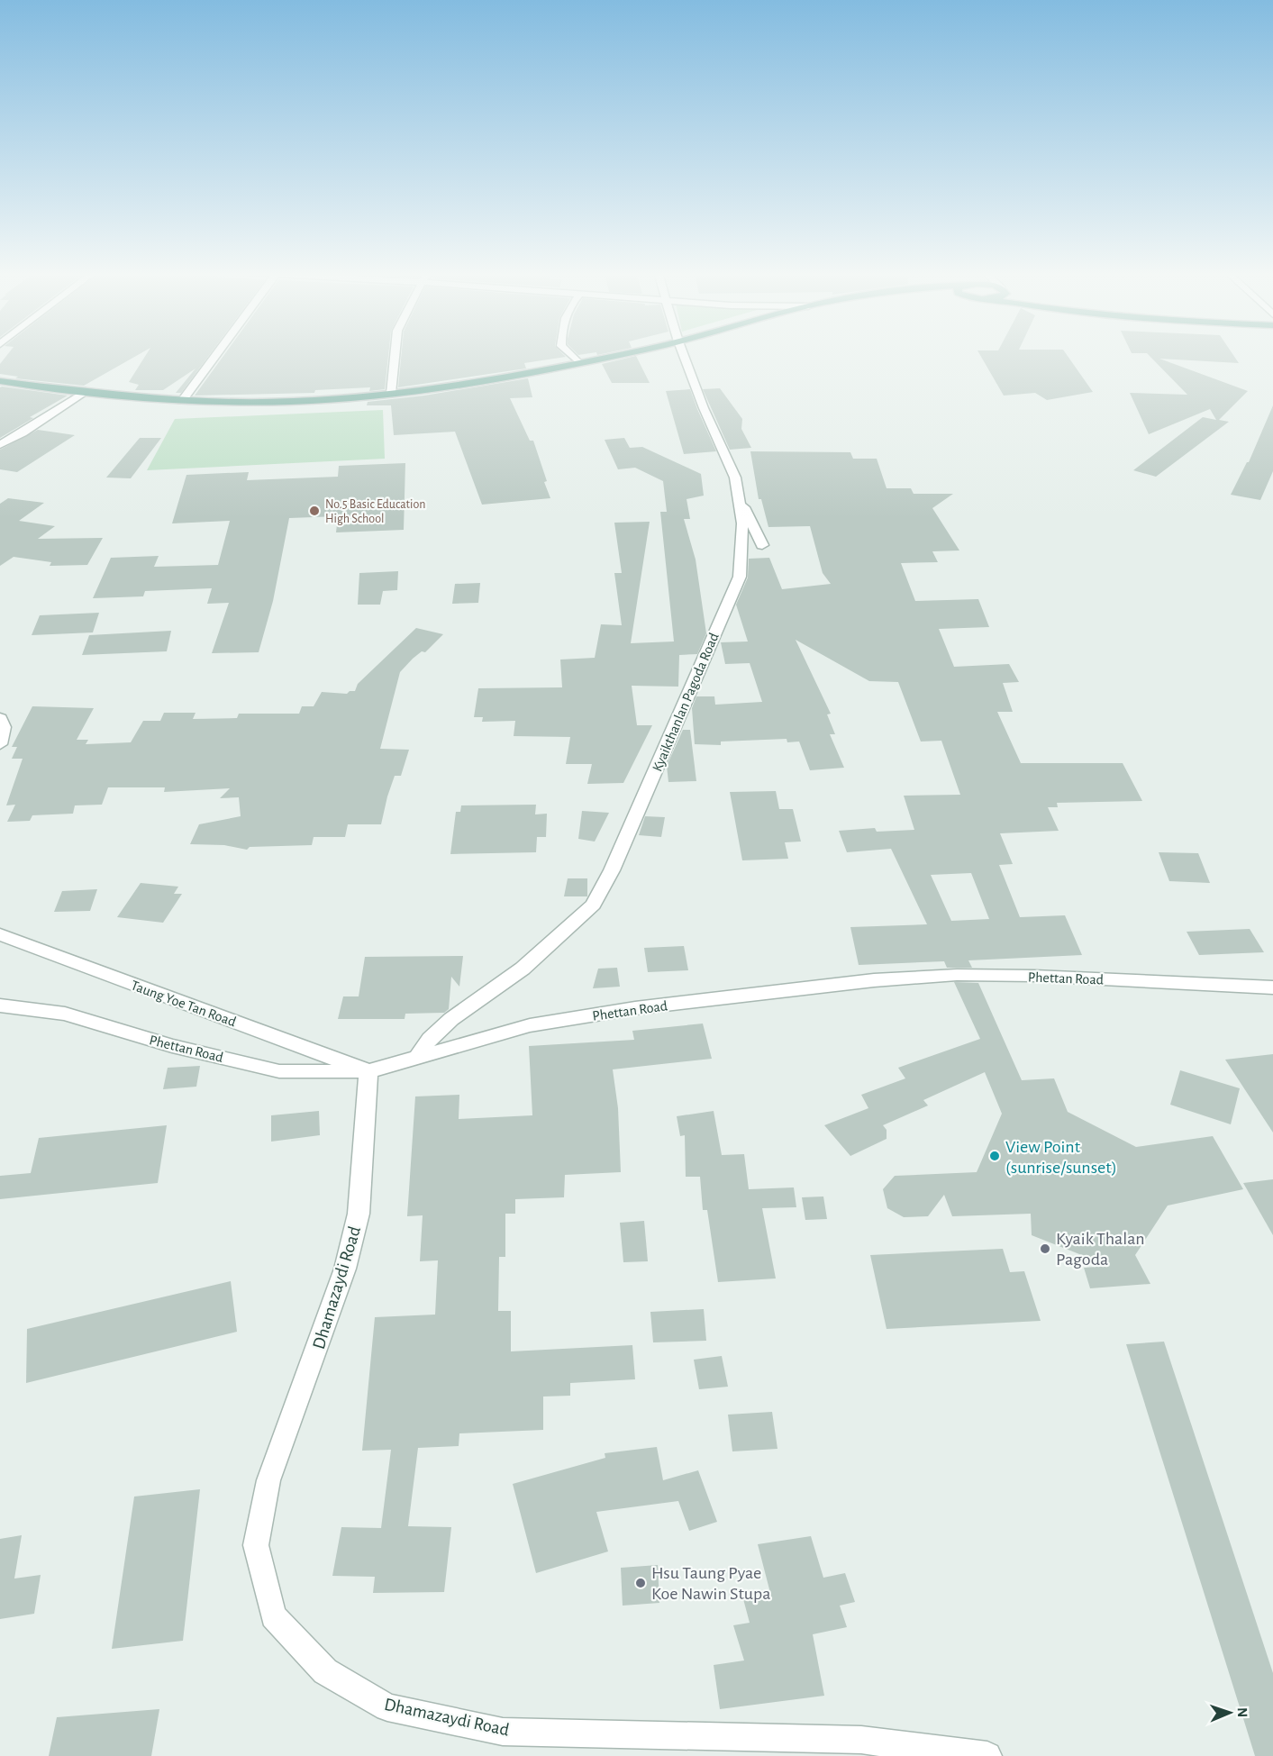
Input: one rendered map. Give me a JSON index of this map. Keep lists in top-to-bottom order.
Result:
{
  "streets": {
    "street": [
      "Kyaikthanlan Pagoda Road",
      "Phettan Road",
      "Taung Yoe Tan Road",
      "Dhamazaydi Road"
    ]
  },
  "crossings": [
    ["Kyaikthanlan Pagoda Road", "Phettan Road"],
    ["Phettan Road", "Taung Yoe Tan Road"],
    ["Phettan Road", "Dhamazaydi Road"],
    ["Taung Yoe Tan Road", "Dhamazaydi Road"]
  ],
  "places": [
    "No.5 Basic Education High School",
    "View Point (sunrise/sunset)",
    "Kyaik Thalan Pagoda",
    "Hsu Taung Pyae Koe Nawin Stupa"
  ],
  "north": "right"
}
